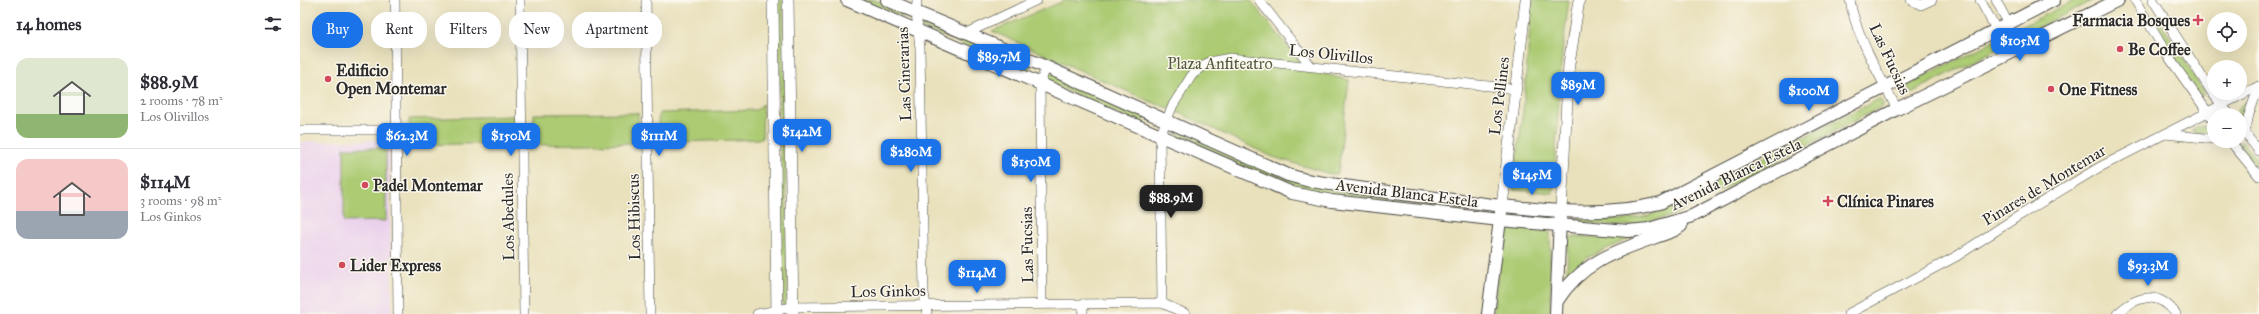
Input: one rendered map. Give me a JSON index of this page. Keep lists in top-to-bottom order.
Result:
{
  "streets": {
    "main road": ["Los Pellines", "Avenida Blanca Estela"],
    "street": [
      "Los Olivillos",
      "Las Fucsias",
      "Las Cinerarias",
      "Pinares de Montemar",
      "Los Abedules",
      "Los Hibiscus",
      "Los Ginkos"
    ]
  },
  "crossings": [
    ["Los Olivillos", "Los Pellines"],
    ["Los Olivillos", "Avenida Blanca Estela"],
    ["Los Olivillos", "Los Ginkos"],
    ["Las Fucsias", "Avenida Blanca Estela"],
    ["Las Fucsias", "Los Ginkos"],
    ["Las Cinerarias", "Avenida Blanca Estela"],
    ["Las Cinerarias", "Los Ginkos"],
    ["Los Pellines", "Avenida Blanca Estela"]
  ],
  "parks": ["Plaza Anfiteatro"],
  "places": {
    "health": ["Farmacia Bosques", "Clínica Pinares"],
    "other": [
      "Be Coffee",
      "Edificio Open Montemar",
      "One Fitness",
      "Padel Montemar",
      "Lider Express"
    ]
  },
  "page": {
    "heading": "14 homes",
    "map_buttons": ["+", "−"],
    "chip": [
      "Buy",
      "Rent",
      "Filters",
      "New",
      "Apartment"
    ],
    "price": [
      "$105M",
      "$89.7M",
      "$89M",
      "$100M",
      "$142M",
      "$62.3M",
      "$150M",
      "$111M",
      "$280M",
      "$150M",
      "$145M",
      "$88.9M",
      "$93.3M",
      "$114M"
    ],
    "list": [
      {
        "name": "$88.9M",
        "note": "2 rooms · 78 m² · Los Olivillos"
      },
      {
        "name": "$114M",
        "note": "3 rooms · 98 m² · Los Ginkos"
      }
    ]
  }
}
